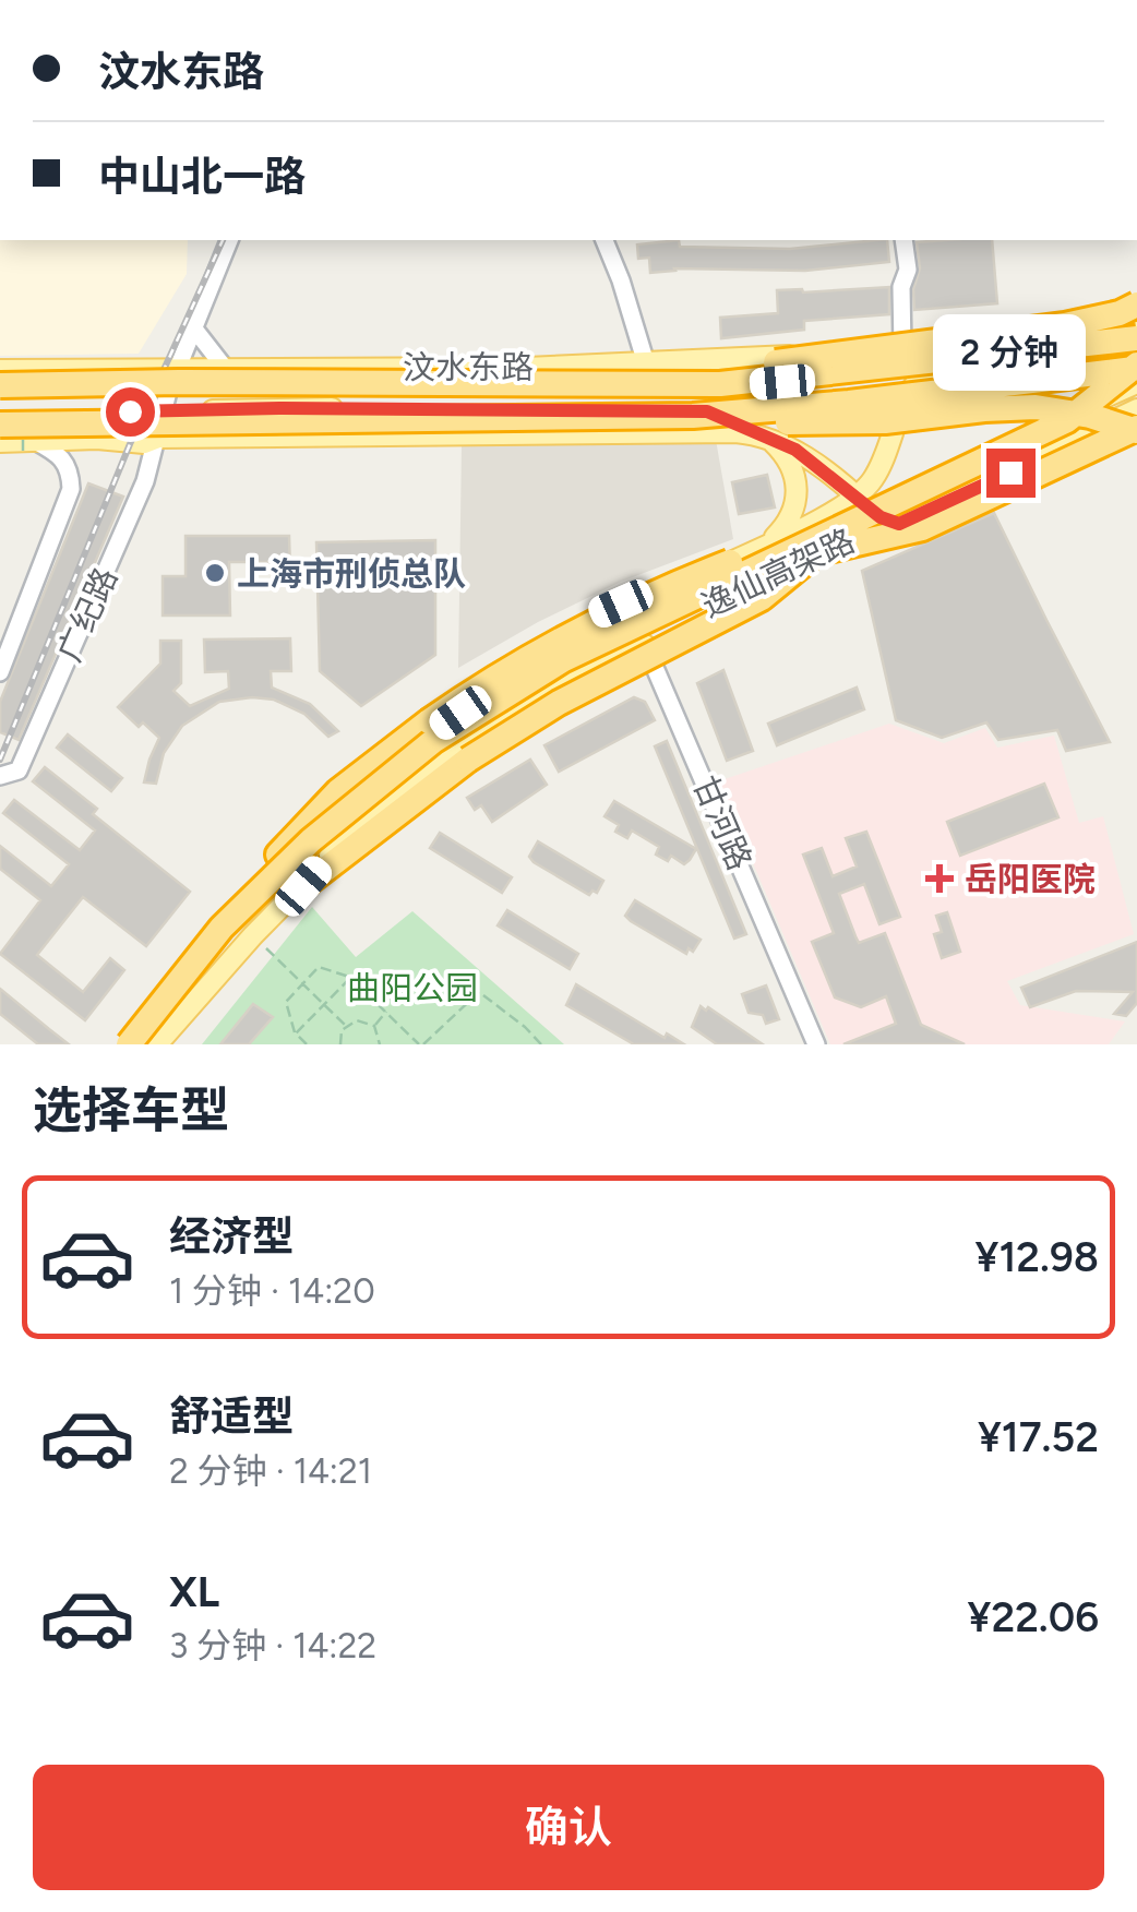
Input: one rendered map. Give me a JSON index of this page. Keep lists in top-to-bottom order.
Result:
{
  "streets": {
    "highway": ["逸仙高架路"],
    "main road": ["汶水东路"],
    "street": ["广纪路", "甘河路"]
  },
  "crossings": [
    ["汶水东路", "逸仙高架路"],
    ["汶水东路", "广纪路"]
  ],
  "parks": ["曲阳公园"],
  "places": {
    "other": ["上海市刑侦总队"],
    "health": ["岳阳医院"]
  },
  "page": {
    "banner": ["汶水东路", "中山北一路"],
    "bubble": "2 分钟",
    "heading": "选择车型",
    "list": [
      {
        "name": "经济型",
        "note": "1 分钟 · 14:20",
        "value": "¥12.98"
      },
      {
        "name": "舒适型",
        "note": "2 分钟 · 14:21",
        "value": "¥17.52"
      },
      {
        "name": "XL",
        "note": "3 分钟 · 14:22",
        "value": "¥22.06"
      }
    ],
    "buttons": "确认"
  }
}
